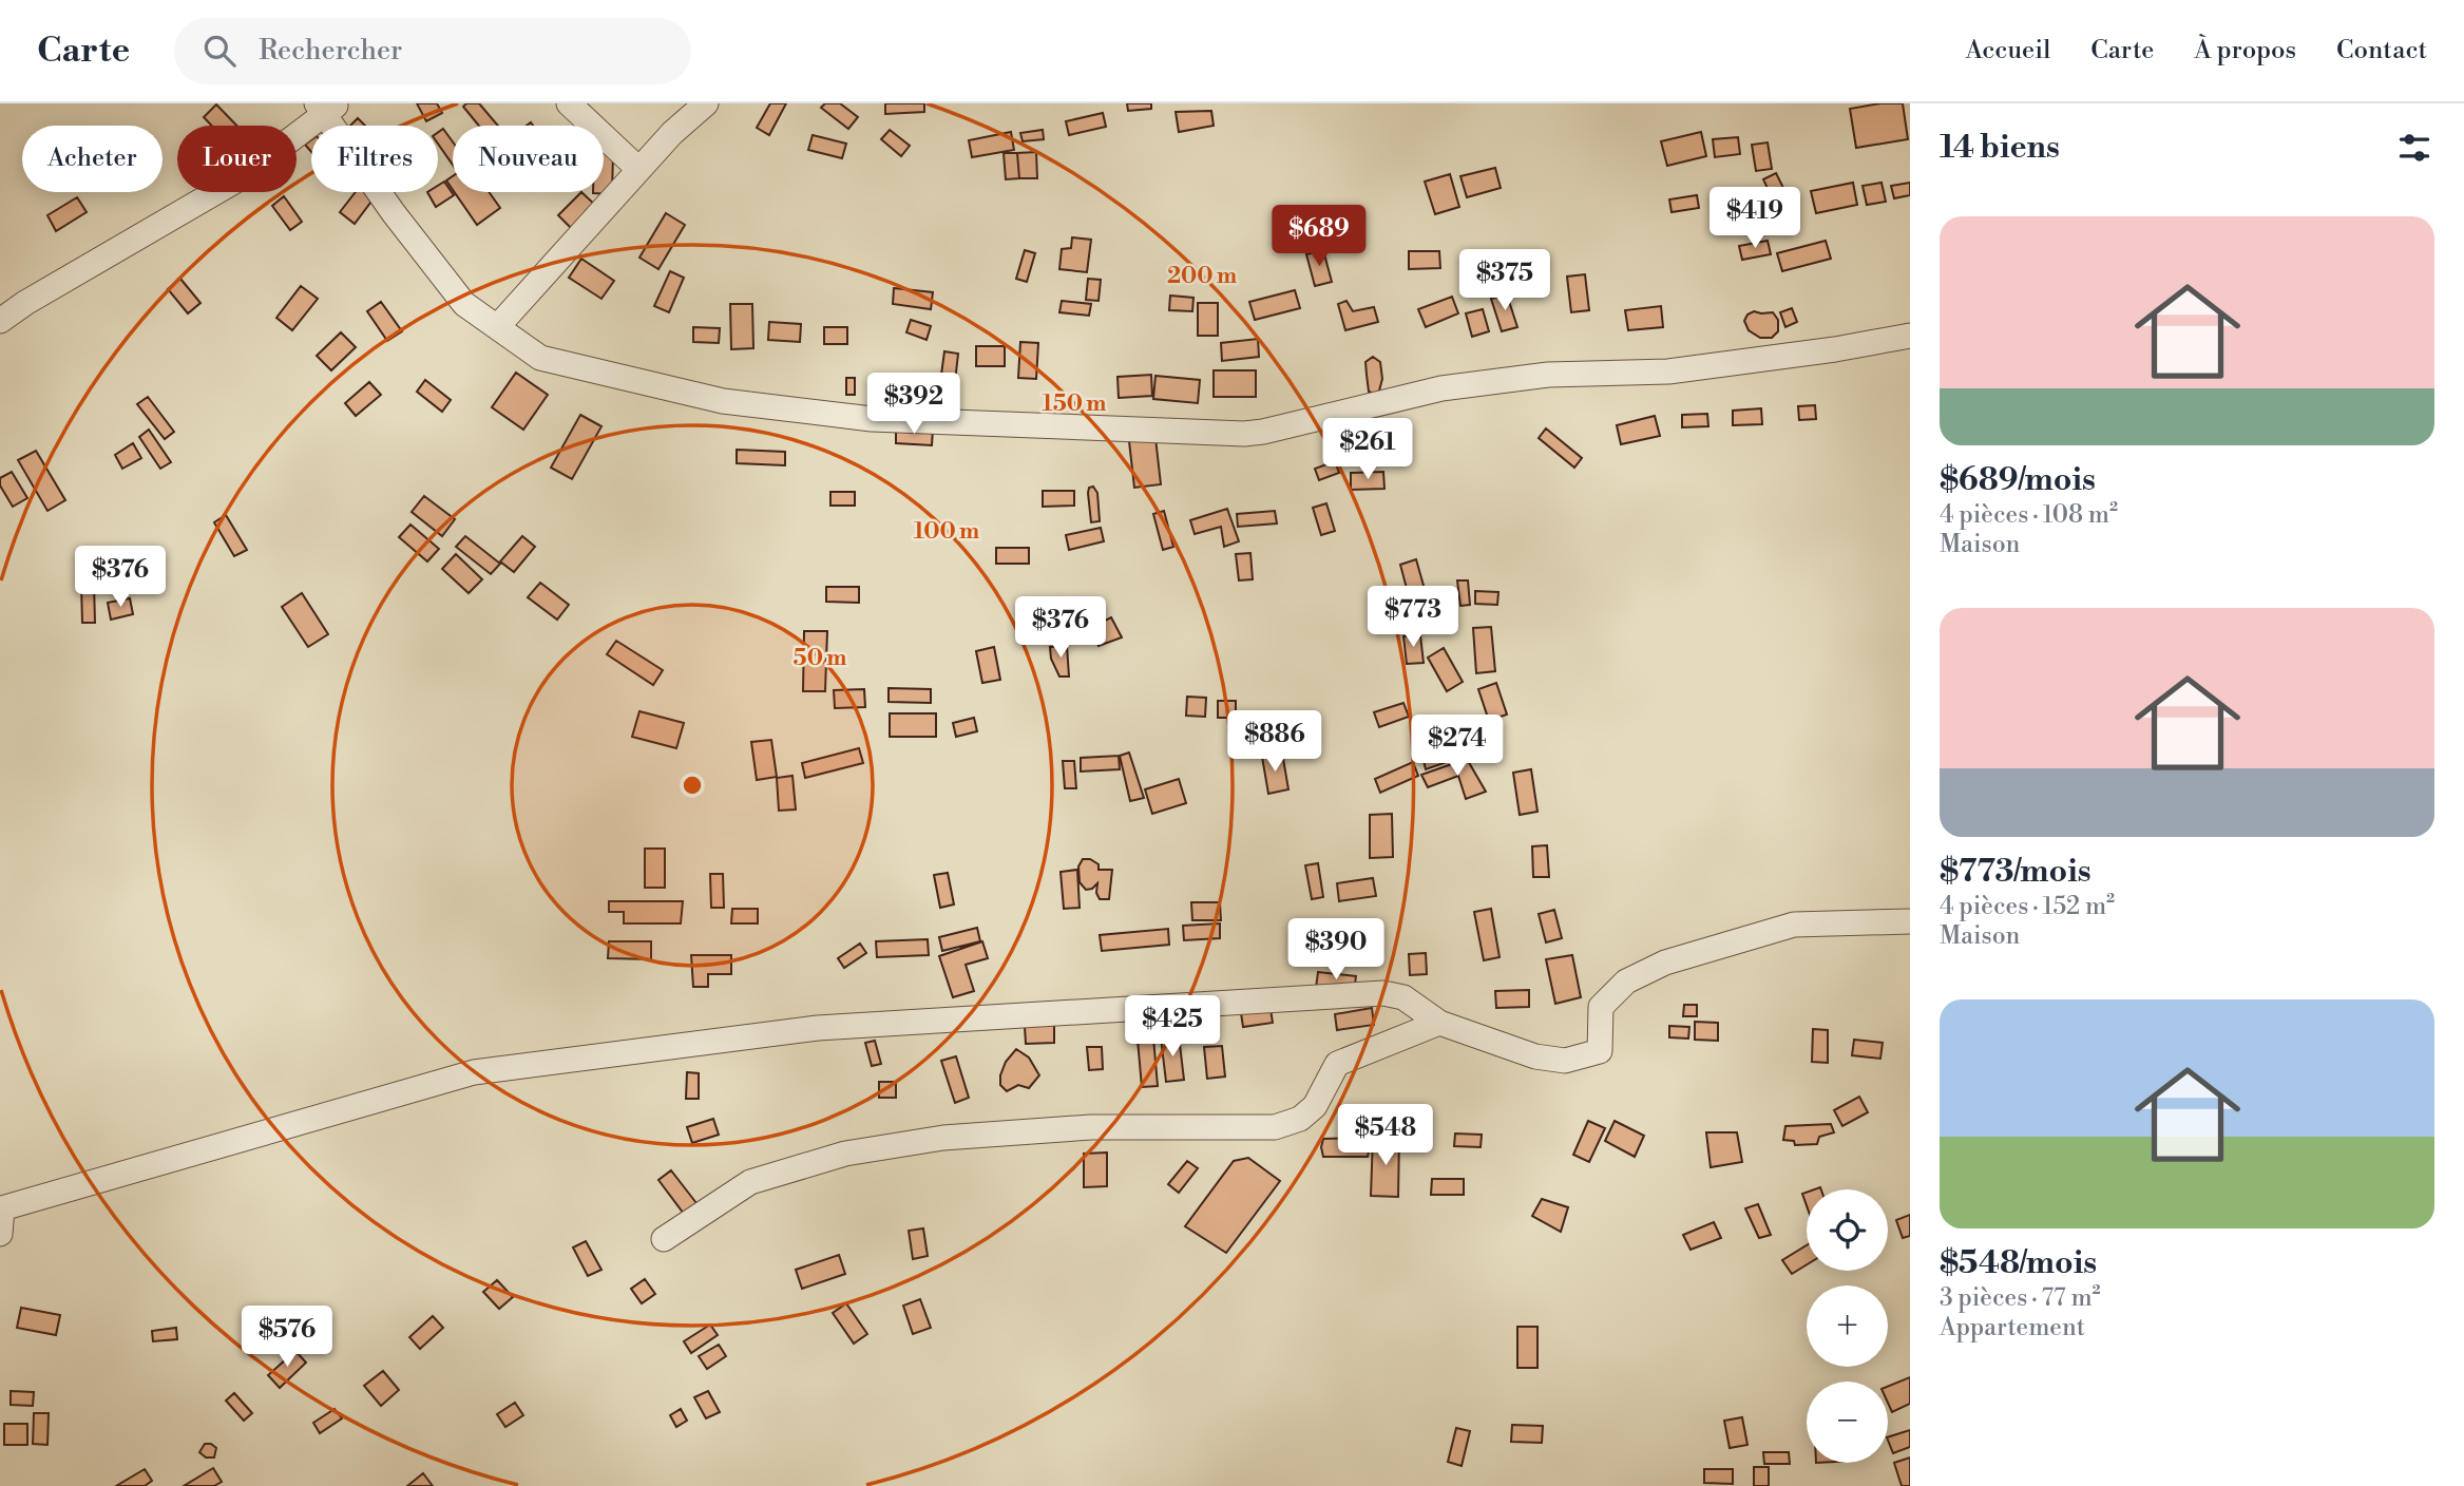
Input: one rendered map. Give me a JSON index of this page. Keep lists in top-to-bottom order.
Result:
{
  "page": {
    "header": "Carte",
    "search": "Rechercher",
    "nav": [
      "Accueil",
      "Carte",
      "À propos",
      "Contact"
    ],
    "heading": "14 biens",
    "chip": [
      "Acheter",
      "Louer",
      "Filtres",
      "Nouveau"
    ],
    "price": [
      "$419",
      "$689",
      "$375",
      "$392",
      "$261",
      "$376",
      "$773",
      "$376",
      "$886",
      "$274",
      "$390",
      "$425",
      "$548",
      "$576"
    ],
    "list": [
      {
        "name": "$689/mois",
        "note": "4 pièces · 108 m² · Maison"
      },
      {
        "name": "$773/mois",
        "note": "4 pièces · 152 m² · Maison"
      },
      {
        "name": "$548/mois",
        "note": "3 pièces · 77 m² · Appartement"
      }
    ],
    "map_buttons": ["+", "−"]
  },
  "rings": [
    "200 m",
    "150 m",
    "100 m",
    "50 m"
  ]
}
